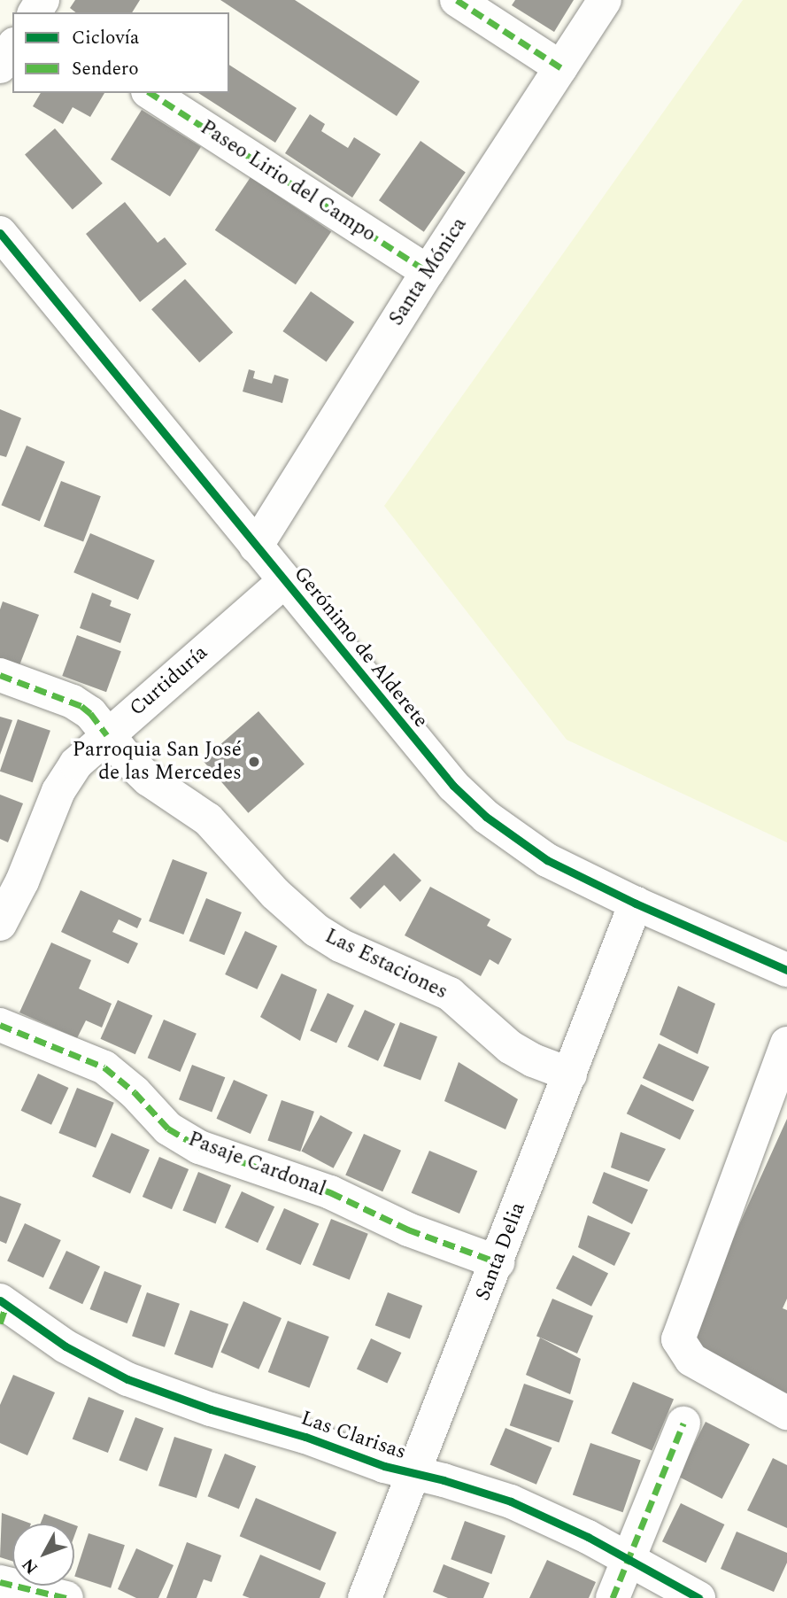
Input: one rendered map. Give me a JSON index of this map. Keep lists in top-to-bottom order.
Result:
{
  "streets": {
    "street": [
      "Paseo Lirio del Campo",
      "Santa Mónica",
      "Gerónimo de Alderete",
      "Curtiduría",
      "Las Estaciones",
      "Pasaje Cardonal",
      "Santa Delia",
      "Las Clarisas"
    ]
  },
  "crossings": [
    ["Paseo Lirio del Campo", "Santa Mónica"],
    ["Santa Mónica", "Gerónimo de Alderete"],
    ["Gerónimo de Alderete", "Curtiduría"],
    ["Gerónimo de Alderete", "Santa Delia"],
    ["Curtiduría", "Las Estaciones"],
    ["Las Estaciones", "Santa Delia"],
    ["Pasaje Cardonal", "Santa Delia"],
    ["Santa Delia", "Las Clarisas"]
  ],
  "places": ["Parroquia San José de las Mercedes"],
  "legend": ["Ciclovía", "Sendero"],
  "north": "bottom left"
}
